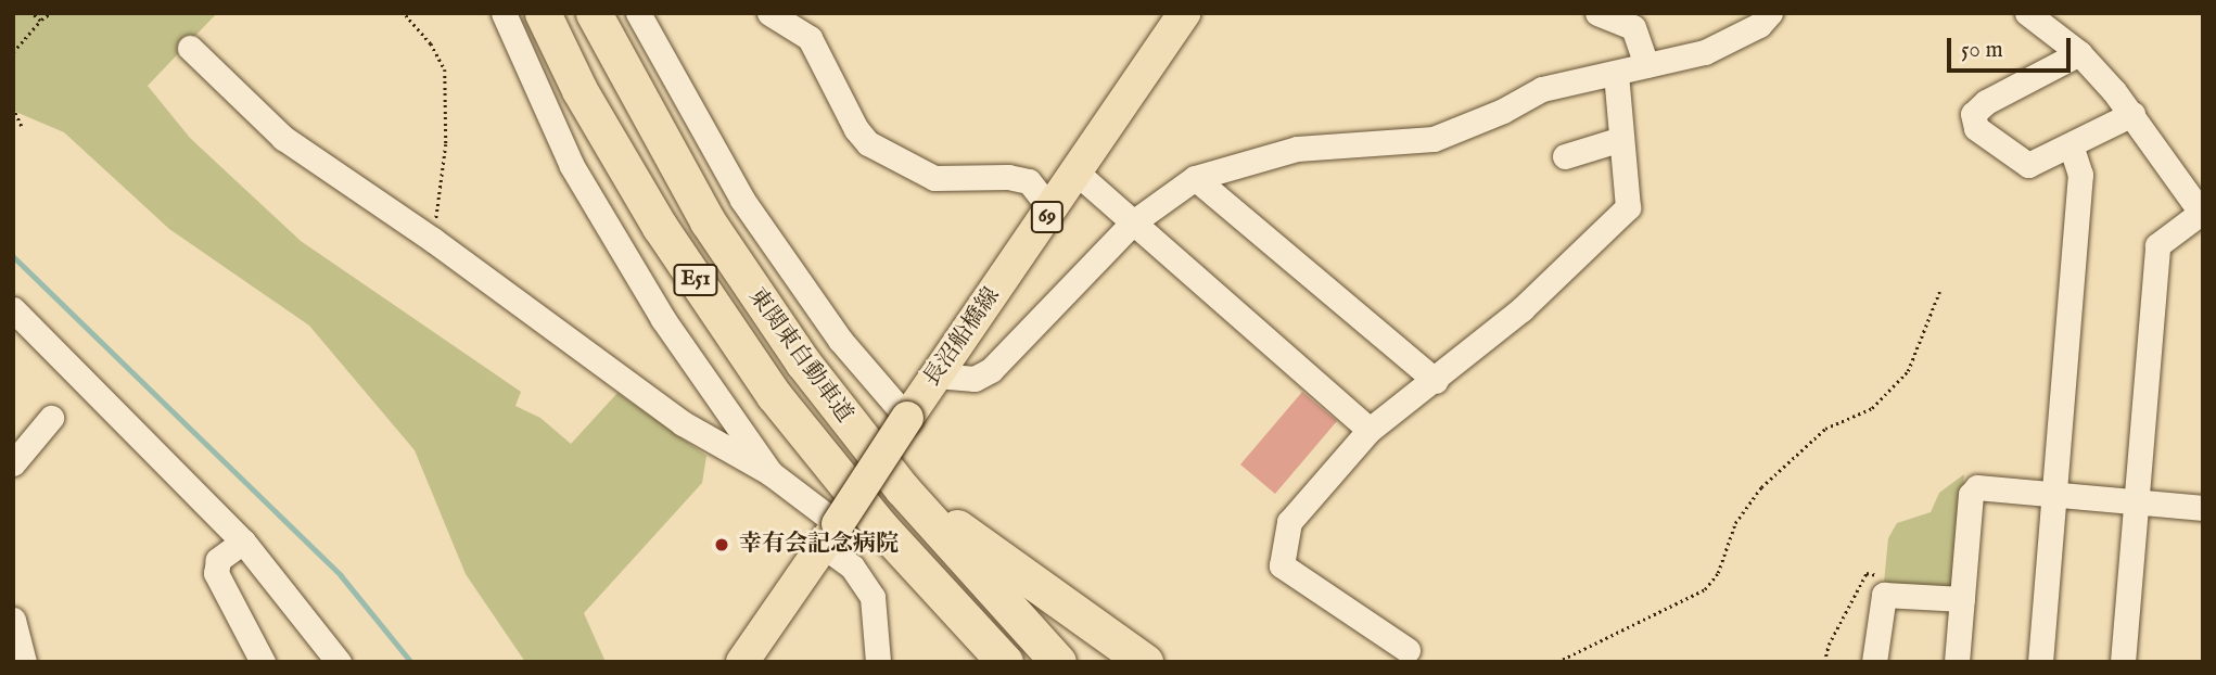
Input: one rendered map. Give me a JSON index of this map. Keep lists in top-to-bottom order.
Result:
{
  "streets": {
    "highway": ["E51", "東関東自動車道"],
    "main road": ["69", "長沼船橋線"]
  },
  "places": ["幸有会記念病院"],
  "scale_bar": "50 m"
}
